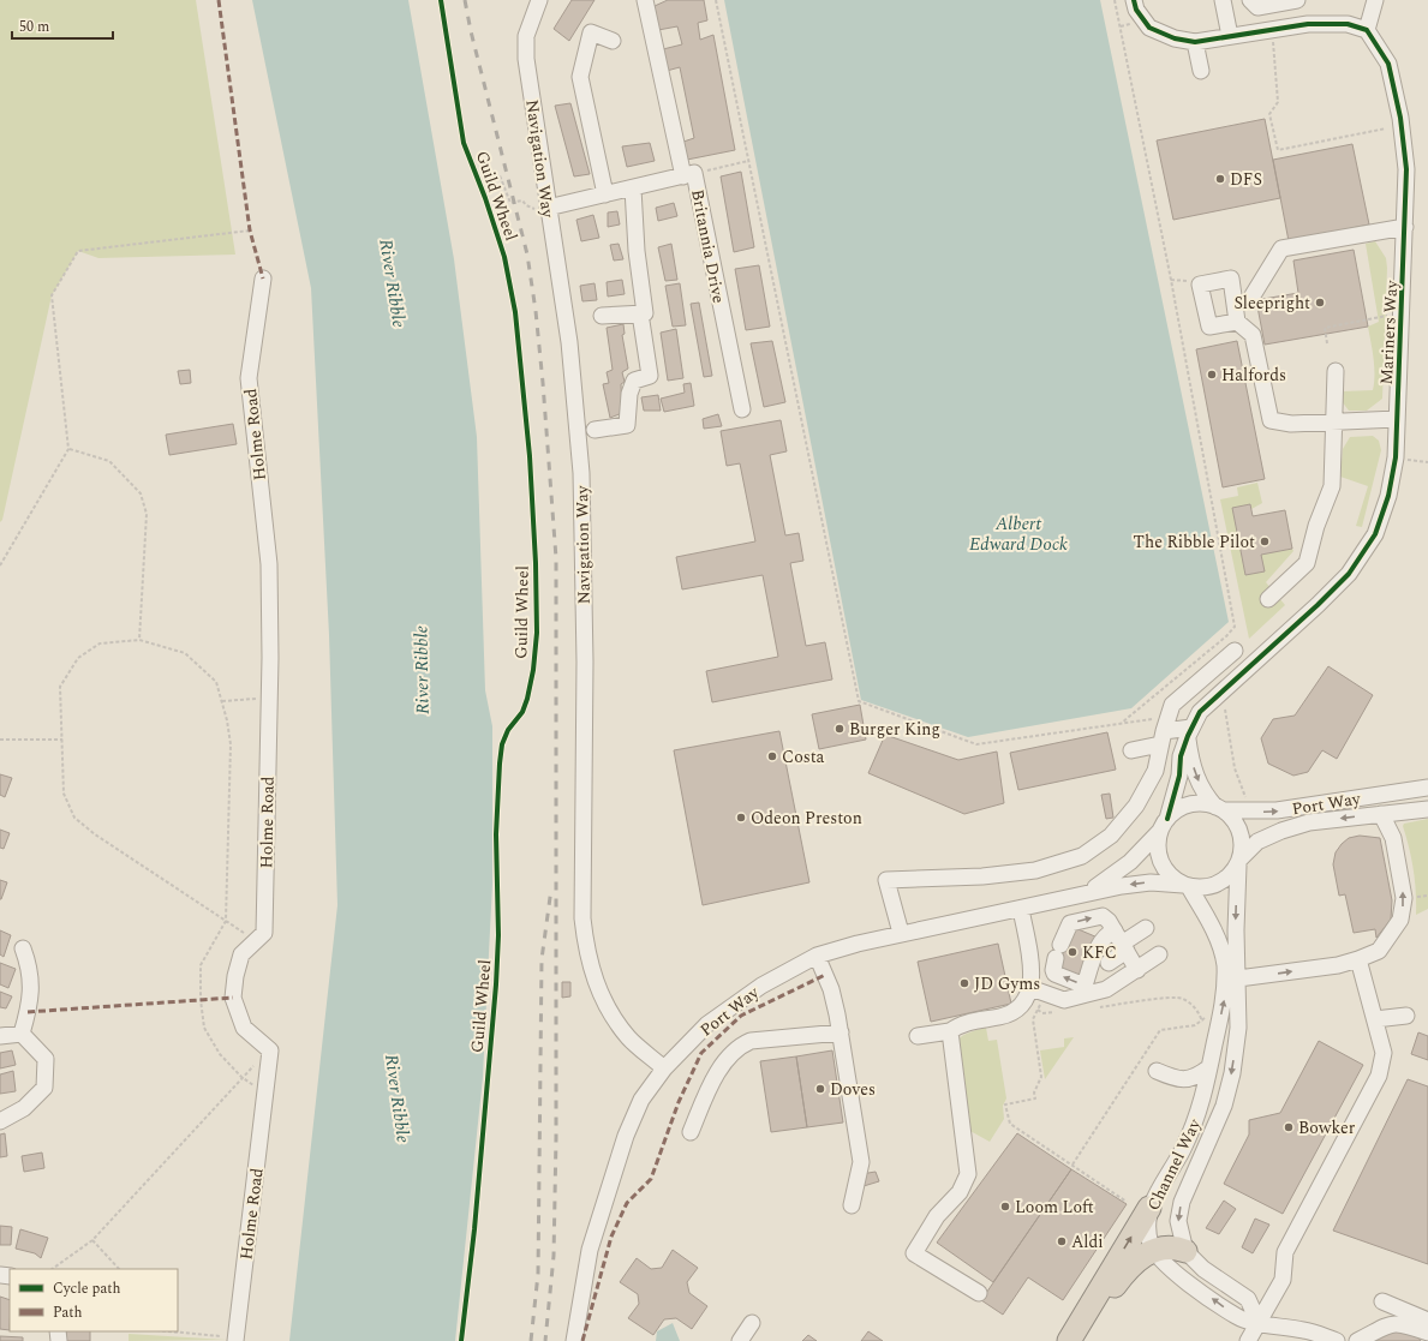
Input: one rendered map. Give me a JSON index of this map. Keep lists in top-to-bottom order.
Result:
{
  "streets": {
    "street": [
      "Navigation Way",
      "Britannia Drive",
      "Mariners Way",
      "Holme Road",
      "Port Way",
      "Channel Way"
    ],
    "cycle path": ["Guild Wheel"]
  },
  "crossings": [
    ["Navigation Way", "Britannia Drive"],
    ["Navigation Way", "Port Way"],
    ["Mariners Way", "Port Way"],
    ["Mariners Way", "Channel Way"],
    ["Port Way", "Channel Way"]
  ],
  "water": ["River Ribble", "Albert Edward Dock"],
  "places": [
    "DFS",
    "Sleepright",
    "Halfords",
    "The Ribble Pilot",
    "Burger King",
    "Costa",
    "Odeon Preston",
    "KFC",
    "JD Gyms",
    "Doves",
    "Bowker",
    "Loom Loft",
    "Aldi"
  ],
  "legend": ["Cycle path", "Path"],
  "scale_bar": "50 m"
}
